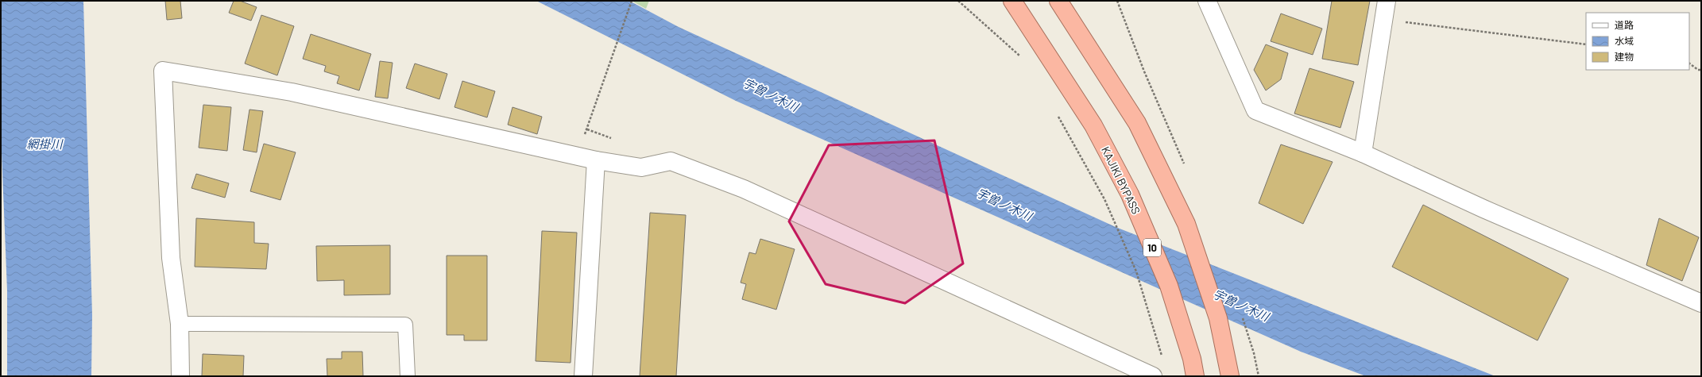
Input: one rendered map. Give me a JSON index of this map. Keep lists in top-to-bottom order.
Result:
{
  "streets": {
    "highway": ["KAJIKI BYPASS", "10"]
  },
  "water": ["宇曽ノ木川", "網掛川"],
  "legend": ["道路", "水域", "建物"]
}
